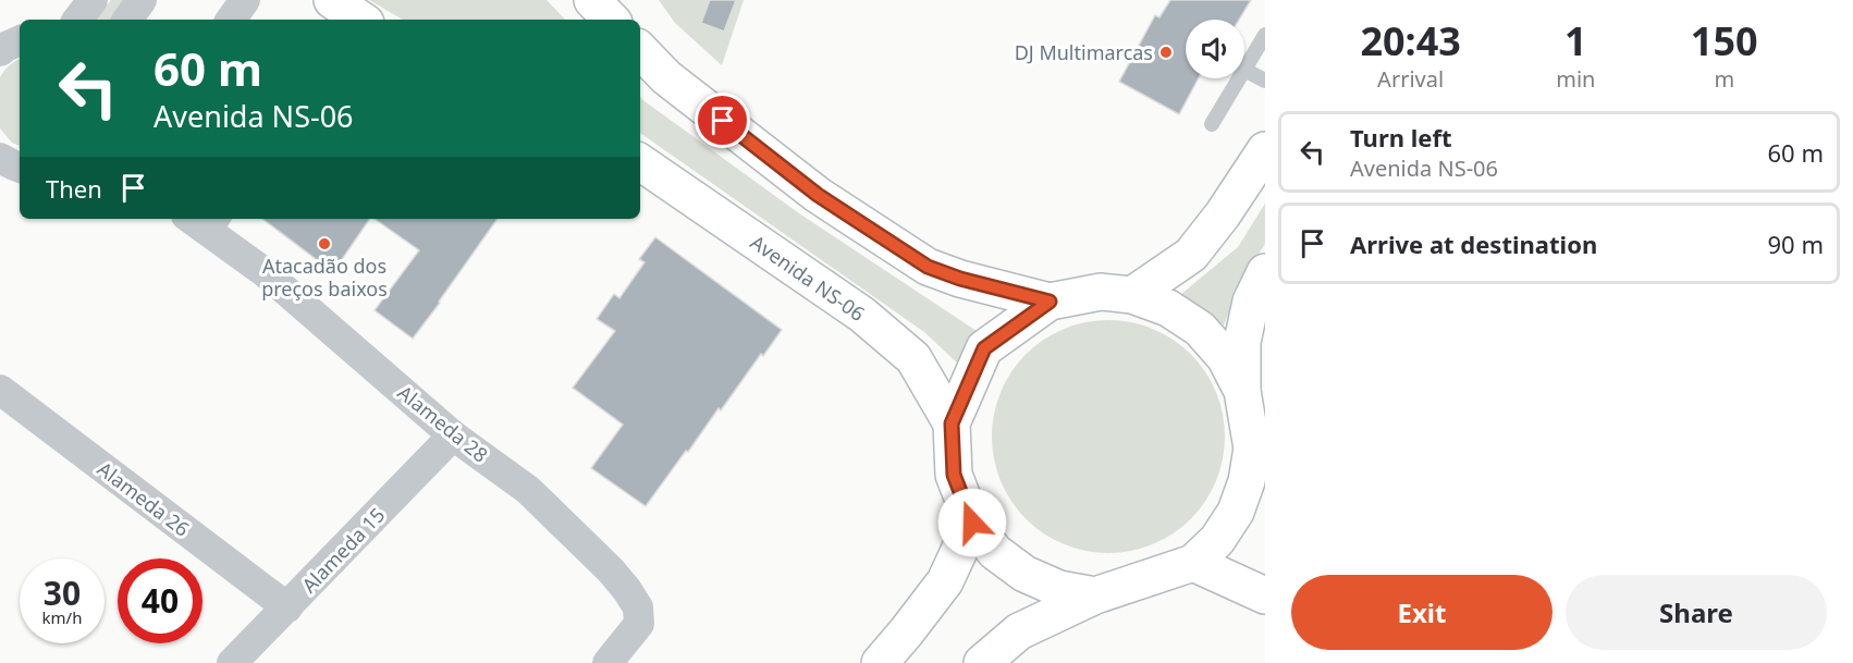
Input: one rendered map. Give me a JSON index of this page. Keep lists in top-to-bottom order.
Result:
{
  "streets": {
    "street": [
      "Avenida NS-06",
      "Alameda 28",
      "Alameda 26",
      "Alameda 15"
    ]
  },
  "crossings": [
    ["Alameda 28", "Alameda 15"],
    ["Alameda 26", "Alameda 15"]
  ],
  "places": ["DJ Multimarcas", "Atacadão dos preços baixos"],
  "page": {
    "eta": [
      "20:43",
      "Arrival",
      "1",
      "min",
      "150",
      "m"
    ],
    "turn": ["60 m", "Avenida NS-06"],
    "list": [
      {
        "name": "Turn left",
        "note": "Avenida NS-06",
        "value": "60 m"
      },
      {
        "name": "Arrive at destination",
        "value": "90 m"
      }
    ],
    "then": "Then",
    "speed": "30 km/h",
    "limit": "40",
    "buttons": ["Exit", "Share"]
  }
}
